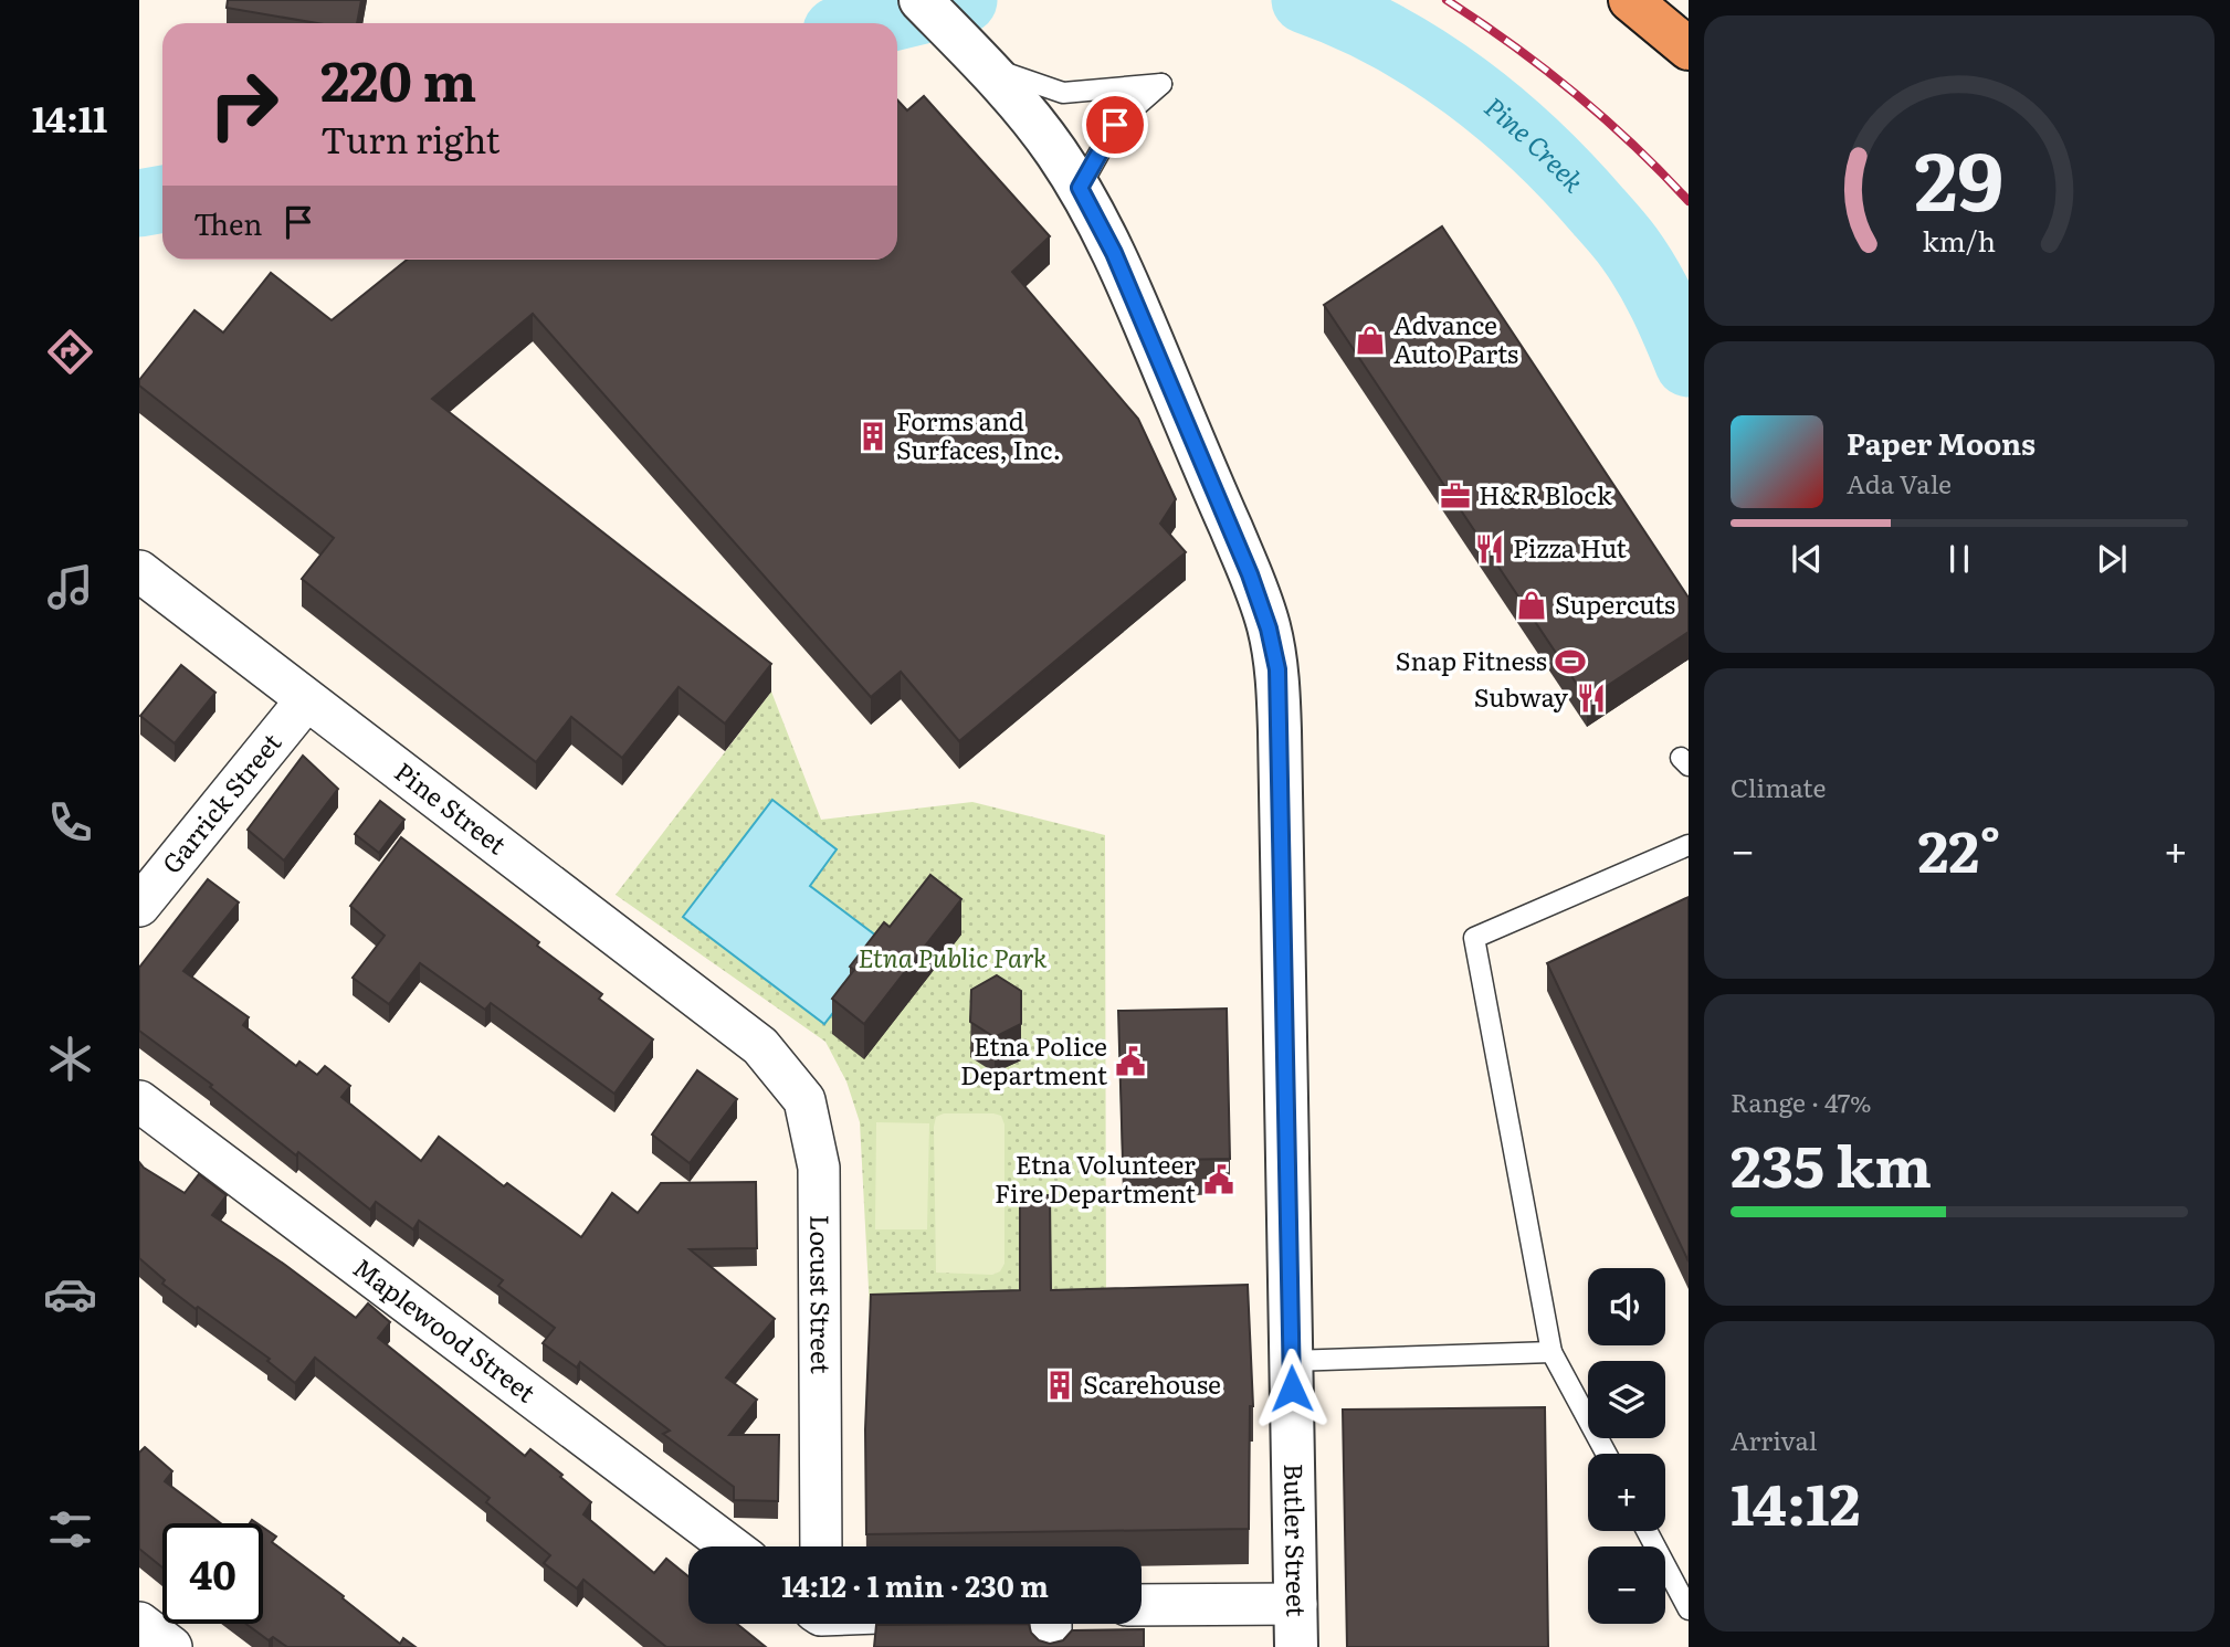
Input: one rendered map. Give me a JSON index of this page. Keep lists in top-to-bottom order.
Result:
{
  "streets": {
    "street": [
      "Garrick Street",
      "Pine Street",
      "Locust Street",
      "Maplewood Street",
      "Butler Street"
    ]
  },
  "crossings": [
    ["Garrick Street", "Pine Street"],
    ["Pine Street", "Locust Street"]
  ],
  "water": ["Pine Creek"],
  "parks": ["Etna Public Park"],
  "places": {
    "shop": ["Advance Auto Parts", "Supercuts"],
    "building": ["Forms and Surfaces, Inc.", "Scarehouse"],
    "office": ["H&R Block"],
    "restaurant": ["Pizza Hut", "Subway"],
    "sports": ["Snap Fitness"],
    "public building": ["Etna Police Department", "Etna Volunteer Fire Department"]
  },
  "page": {
    "tabs": "14:11",
    "turn": ["220 m", "Turn right"],
    "then": "Then",
    "song": ["Paper Moons", "Ada Vale"],
    "tile": [
      "Climate",
      ["Range · 47%", "235 km"],
      ["Arrival", "14:12"]
    ],
    "heat": ["−", "22°", "+"],
    "map_buttons": ["+", "−"],
    "limit": "40",
    "trip": "14:12 · 1 min · 230 m",
    "gauge": ["29", "km/h"]
  }
}
